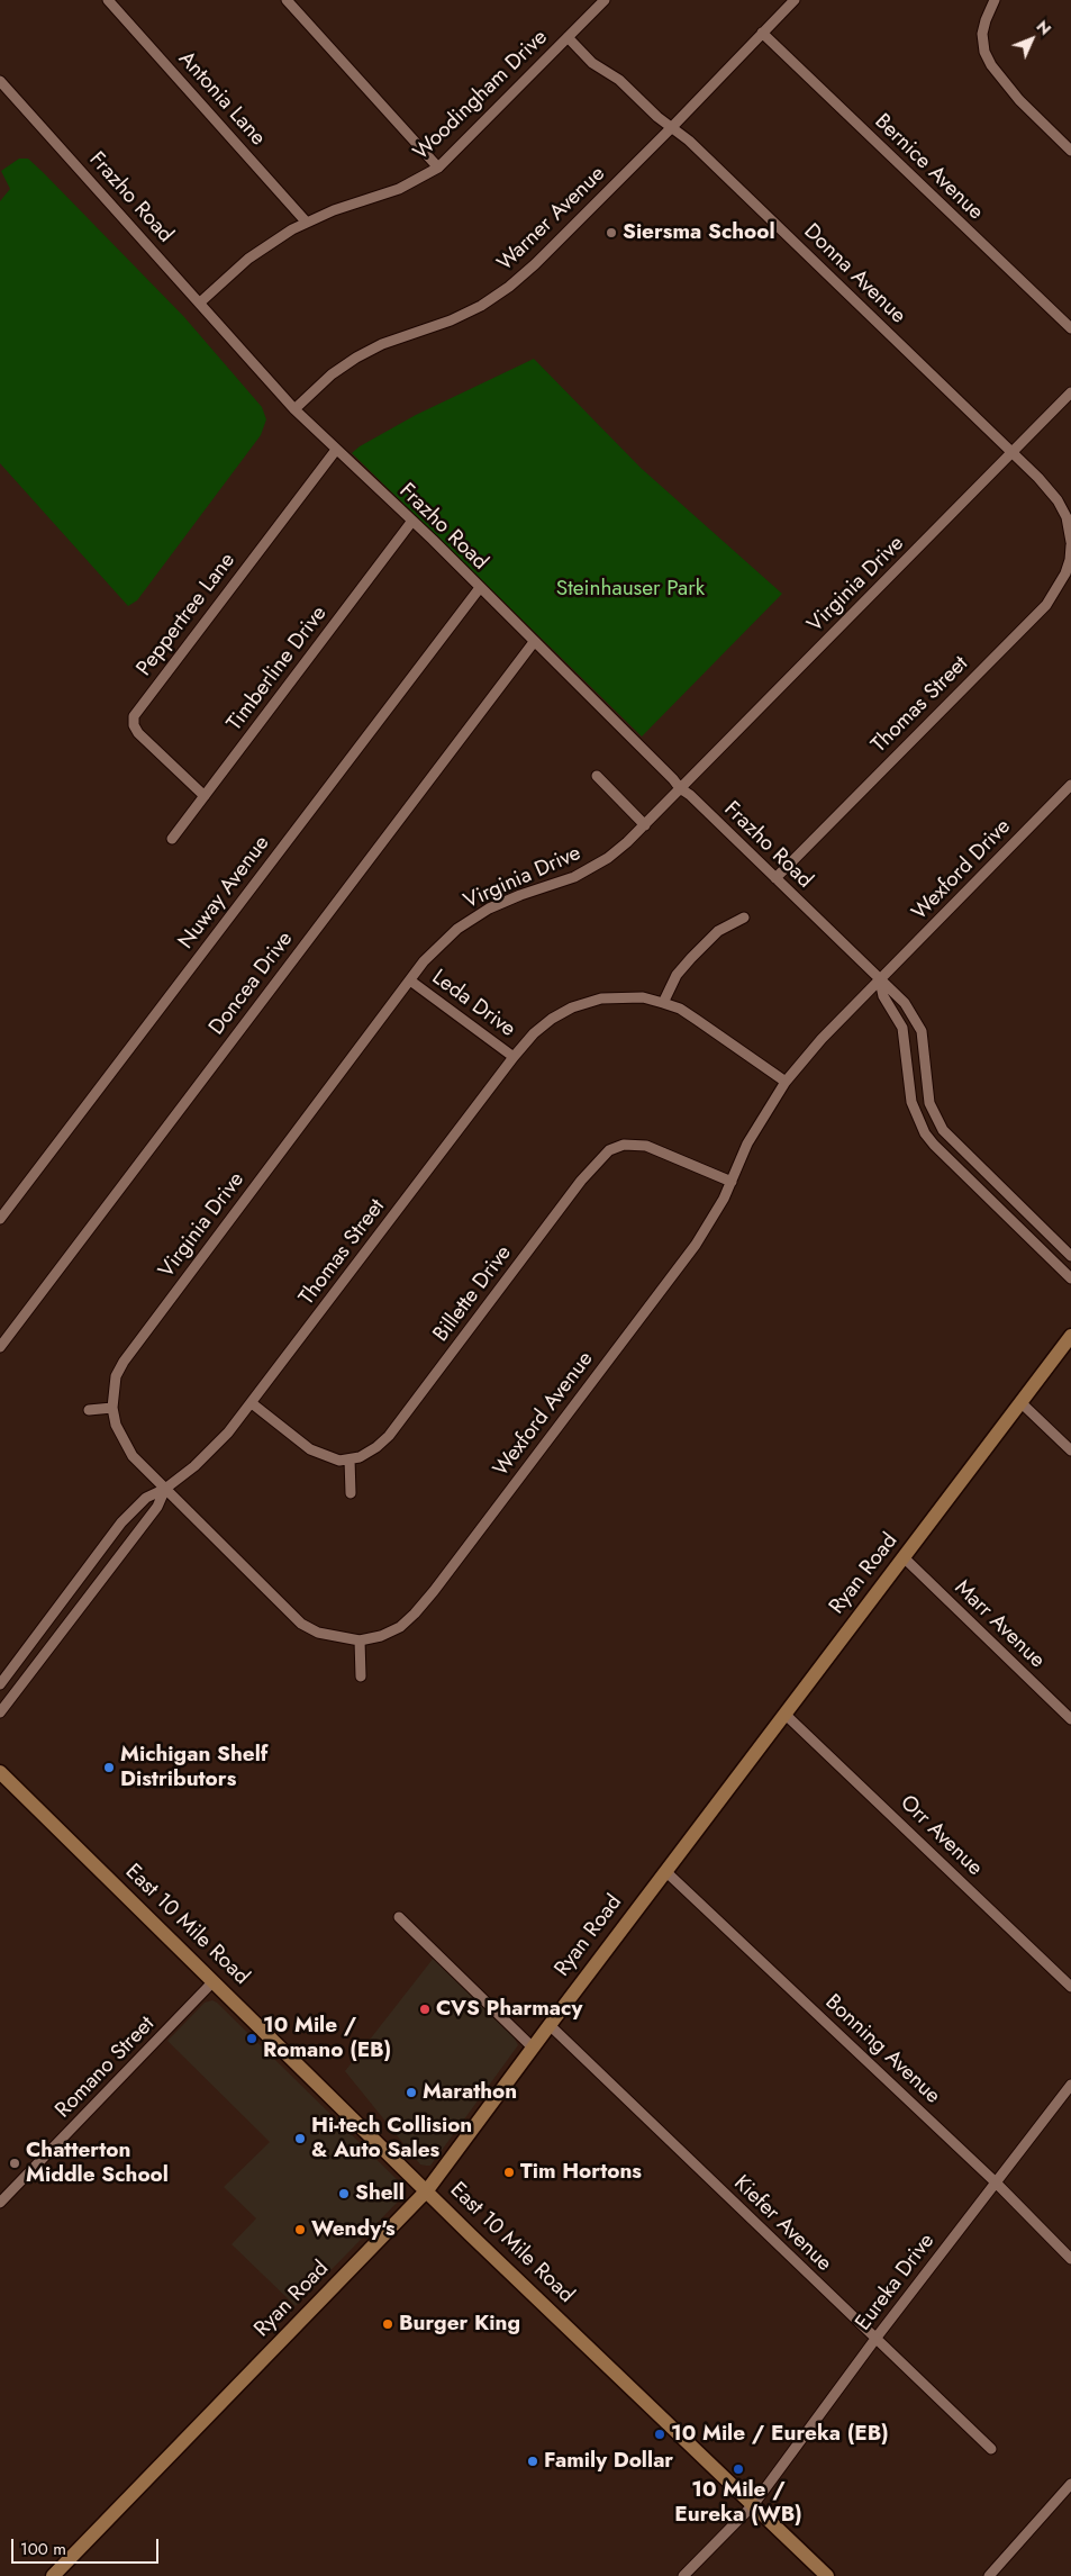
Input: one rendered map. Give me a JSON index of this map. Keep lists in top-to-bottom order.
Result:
{
  "streets": {
    "main road": ["Ryan Road", "East 10 Mile Road"],
    "street": [
      "Woodingham Drive",
      "Antonia Lane",
      "Bernice Avenue",
      "Frazho Road",
      "Warner Avenue",
      "Donna Avenue",
      "Virginia Drive",
      "Peppertree Lane",
      "Timberline Drive",
      "Thomas Street",
      "Wexford Drive",
      "Nuway Avenue",
      "Doncea Drive",
      "Leda Drive",
      "Billette Drive",
      "Wexford Avenue",
      "Marr Avenue",
      "Orr Avenue",
      "Bonning Avenue",
      "Romano Street",
      "Kiefer Avenue",
      "Eureka Drive"
    ]
  },
  "crossings": [
    ["Woodingham Drive", "Antonia Lane"],
    ["Woodingham Drive", "Frazho Road"],
    ["Woodingham Drive", "Donna Avenue"],
    ["Bernice Avenue", "Warner Avenue"],
    ["Frazho Road", "Warner Avenue"],
    ["Frazho Road", "Virginia Drive"],
    ["Frazho Road", "Peppertree Lane"],
    ["Frazho Road", "Timberline Drive"],
    ["Frazho Road", "Thomas Street"],
    ["Frazho Road", "Wexford Drive"],
    ["Frazho Road", "Nuway Avenue"],
    ["Frazho Road", "Doncea Drive"],
    ["Frazho Road", "Wexford Avenue"],
    ["Warner Avenue", "Donna Avenue"],
    ["Donna Avenue", "Virginia Drive"],
    ["Donna Avenue", "Thomas Street"],
    ["Virginia Drive", "Thomas Street"],
    ["Virginia Drive", "Leda Drive"],
    ["Virginia Drive", "Wexford Avenue"],
    ["Peppertree Lane", "Timberline Drive"],
    ["Thomas Street", "Leda Drive"],
    ["Thomas Street", "Wexford Avenue"],
    ["Wexford Drive", "Wexford Avenue"],
    ["Billette Drive", "Wexford Avenue"],
    ["Ryan Road", "Marr Avenue"],
    ["Ryan Road", "Orr Avenue"],
    ["Ryan Road", "East 10 Mile Road"],
    ["Ryan Road", "Bonning Avenue"],
    ["Ryan Road", "Kiefer Avenue"],
    ["East 10 Mile Road", "Romano Street"],
    ["East 10 Mile Road", "Eureka Drive"],
    ["Bonning Avenue", "Eureka Drive"],
    ["Kiefer Avenue", "Eureka Drive"]
  ],
  "parks": ["Steinhauser Park"],
  "places": [
    "Siersma School",
    "Michigan Shelf Distributors",
    "CVS Pharmacy",
    "10 Mile / Romano (EB)",
    "Marathon",
    "Hi-tech Collision & Auto Sales",
    "Chatterton Middle School",
    "Tim Hortons",
    "Shell",
    "Wendy's",
    "Burger King",
    "10 Mile / Eureka (EB)",
    "Family Dollar",
    "10 Mile / Eureka (WB)"
  ],
  "scale_bar": "100 m",
  "north": "top right"
}
